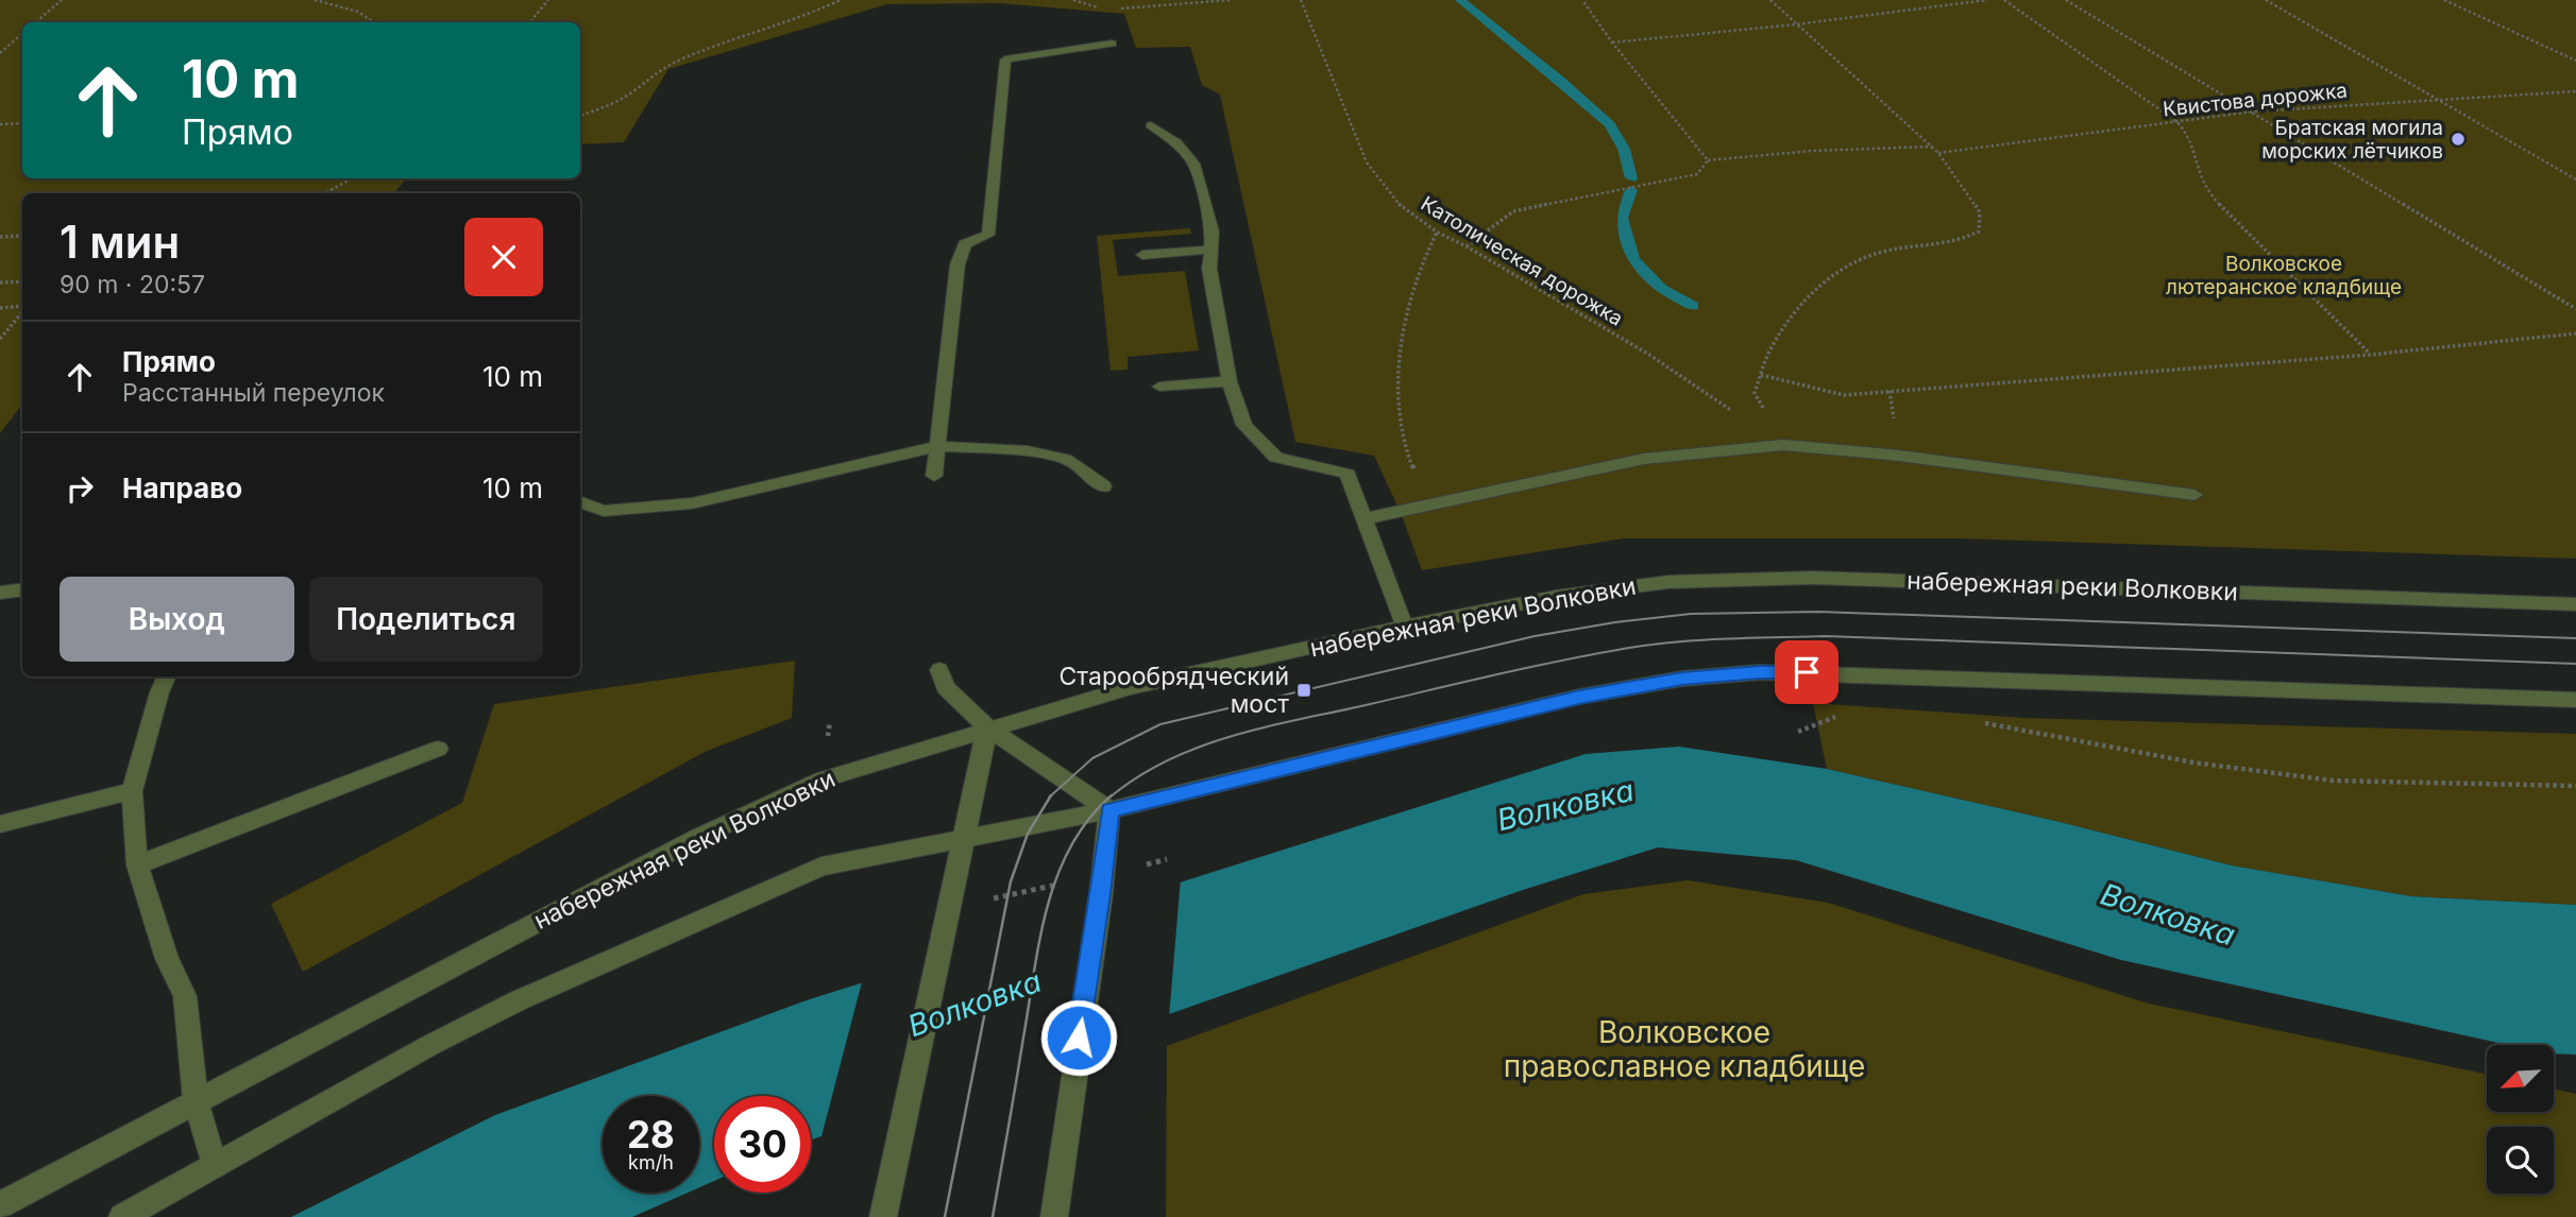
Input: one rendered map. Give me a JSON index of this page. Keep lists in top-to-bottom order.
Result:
{
  "streets": {
    "street": ["набережная реки Волковки"],
    "path": ["Квистова дорожка", "Католическая дорожка"]
  },
  "water": ["Волковка"],
  "parks": ["Волковское лютеранское кладбище", "Волковское православное кладбище"],
  "places": {
    "other": ["Братская могила морских лётчиков"],
    "transit": ["Старообрядческий мост"]
  },
  "north": "bottom left",
  "page": {
    "turn": ["10 m", "Прямо"],
    "heading": ["1 мин", "90 m · 20:57"],
    "list": [
      {
        "name": "Прямо",
        "note": "Расстанный переулок",
        "value": "10 m"
      },
      {
        "name": "Направо",
        "value": "10 m"
      }
    ],
    "buttons": ["Выход", "Поделиться"],
    "speed": "28 km/h",
    "limit": "30"
  }
}
